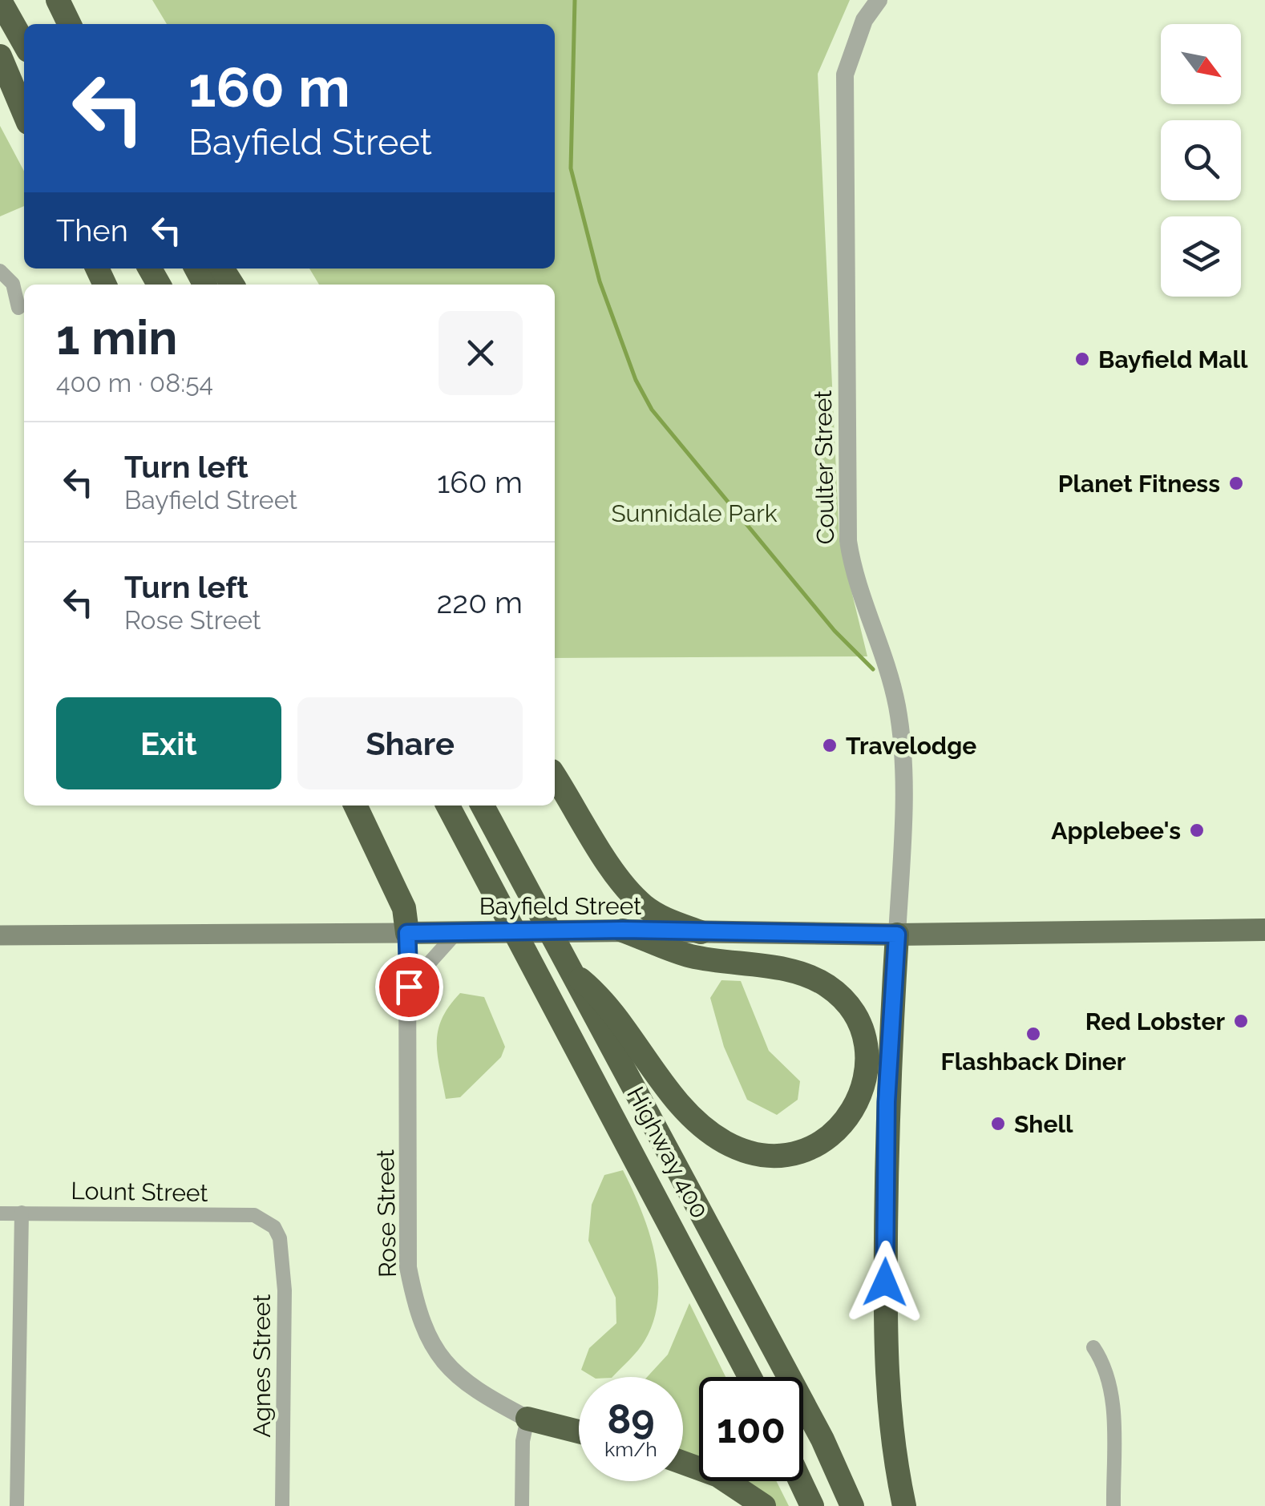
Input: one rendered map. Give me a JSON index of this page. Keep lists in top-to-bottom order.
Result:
{
  "streets": {
    "highway": ["Highway 400"],
    "main road": ["Bayfield Street"],
    "street": [
      "Coulter Street",
      "Lount Street",
      "Rose Street",
      "Agnes Street"
    ]
  },
  "crossings": [
    ["Coulter Street", "Bayfield Street"],
    ["Bayfield Street", "Rose Street"],
    ["Lount Street", "Agnes Street"]
  ],
  "parks": ["Sunnidale Park"],
  "places": [
    "Bayfield Mall",
    "Planet Fitness",
    "Travelodge",
    "Applebee's",
    "Red Lobster",
    "Flashback Diner",
    "Shell"
  ],
  "north": "bottom right",
  "page": {
    "turn": ["160 m", "Bayfield Street"],
    "then": "Then",
    "heading": ["1 min", "400 m · 08:54"],
    "list": [
      {
        "name": "Turn left",
        "note": "Bayfield Street",
        "value": "160 m"
      },
      {
        "name": "Turn left",
        "note": "Rose Street",
        "value": "220 m"
      }
    ],
    "buttons": ["Exit", "Share"],
    "speed": "89 km/h",
    "limit": "100"
  }
}
